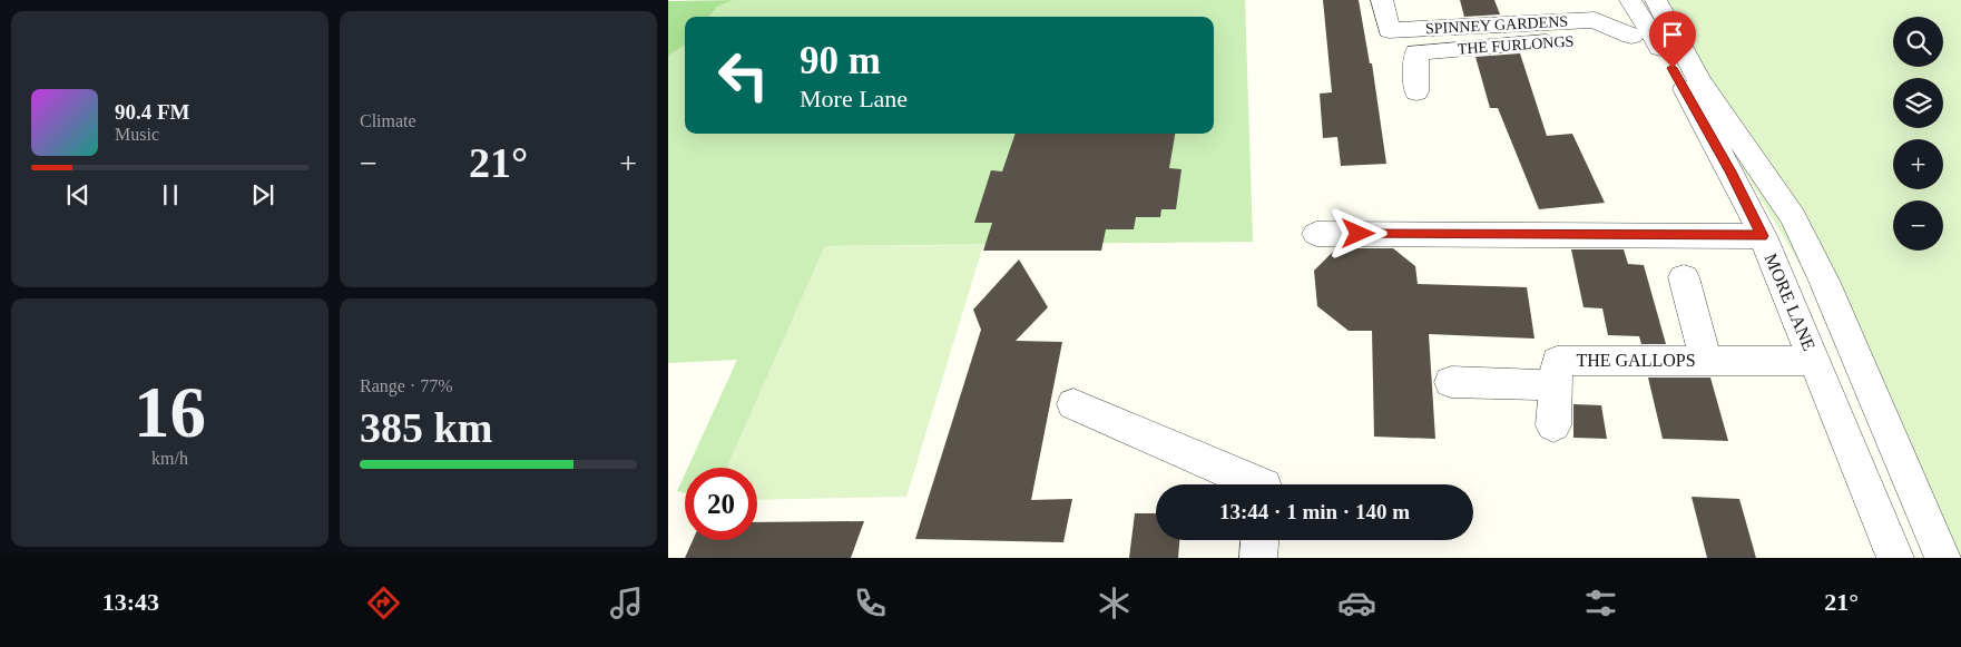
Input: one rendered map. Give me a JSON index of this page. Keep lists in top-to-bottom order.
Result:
{
  "streets": {
    "street": [
      "SPINNEY GARDENS",
      "THE FURLONGS",
      "MORE LANE",
      "THE GALLOPS"
    ]
  },
  "crossings": [
    ["SPINNEY GARDENS", "THE FURLONGS"],
    ["SPINNEY GARDENS", "MORE LANE"],
    ["THE FURLONGS", "MORE LANE"],
    ["MORE LANE", "THE GALLOPS"]
  ],
  "page": {
    "tile": [
      "Climate",
      ["16", "km/h"],
      ["Range · 77%", "385 km"]
    ],
    "map_buttons": ["+", "−"],
    "turn": ["90 m", "More Lane"],
    "song": ["90.4 FM", "Music"],
    "heat": ["−", "21°", "+"],
    "limit": "20",
    "trip": "13:44 · 1 min · 140 m",
    "tabs": ["13:43", "21°"]
  }
}
